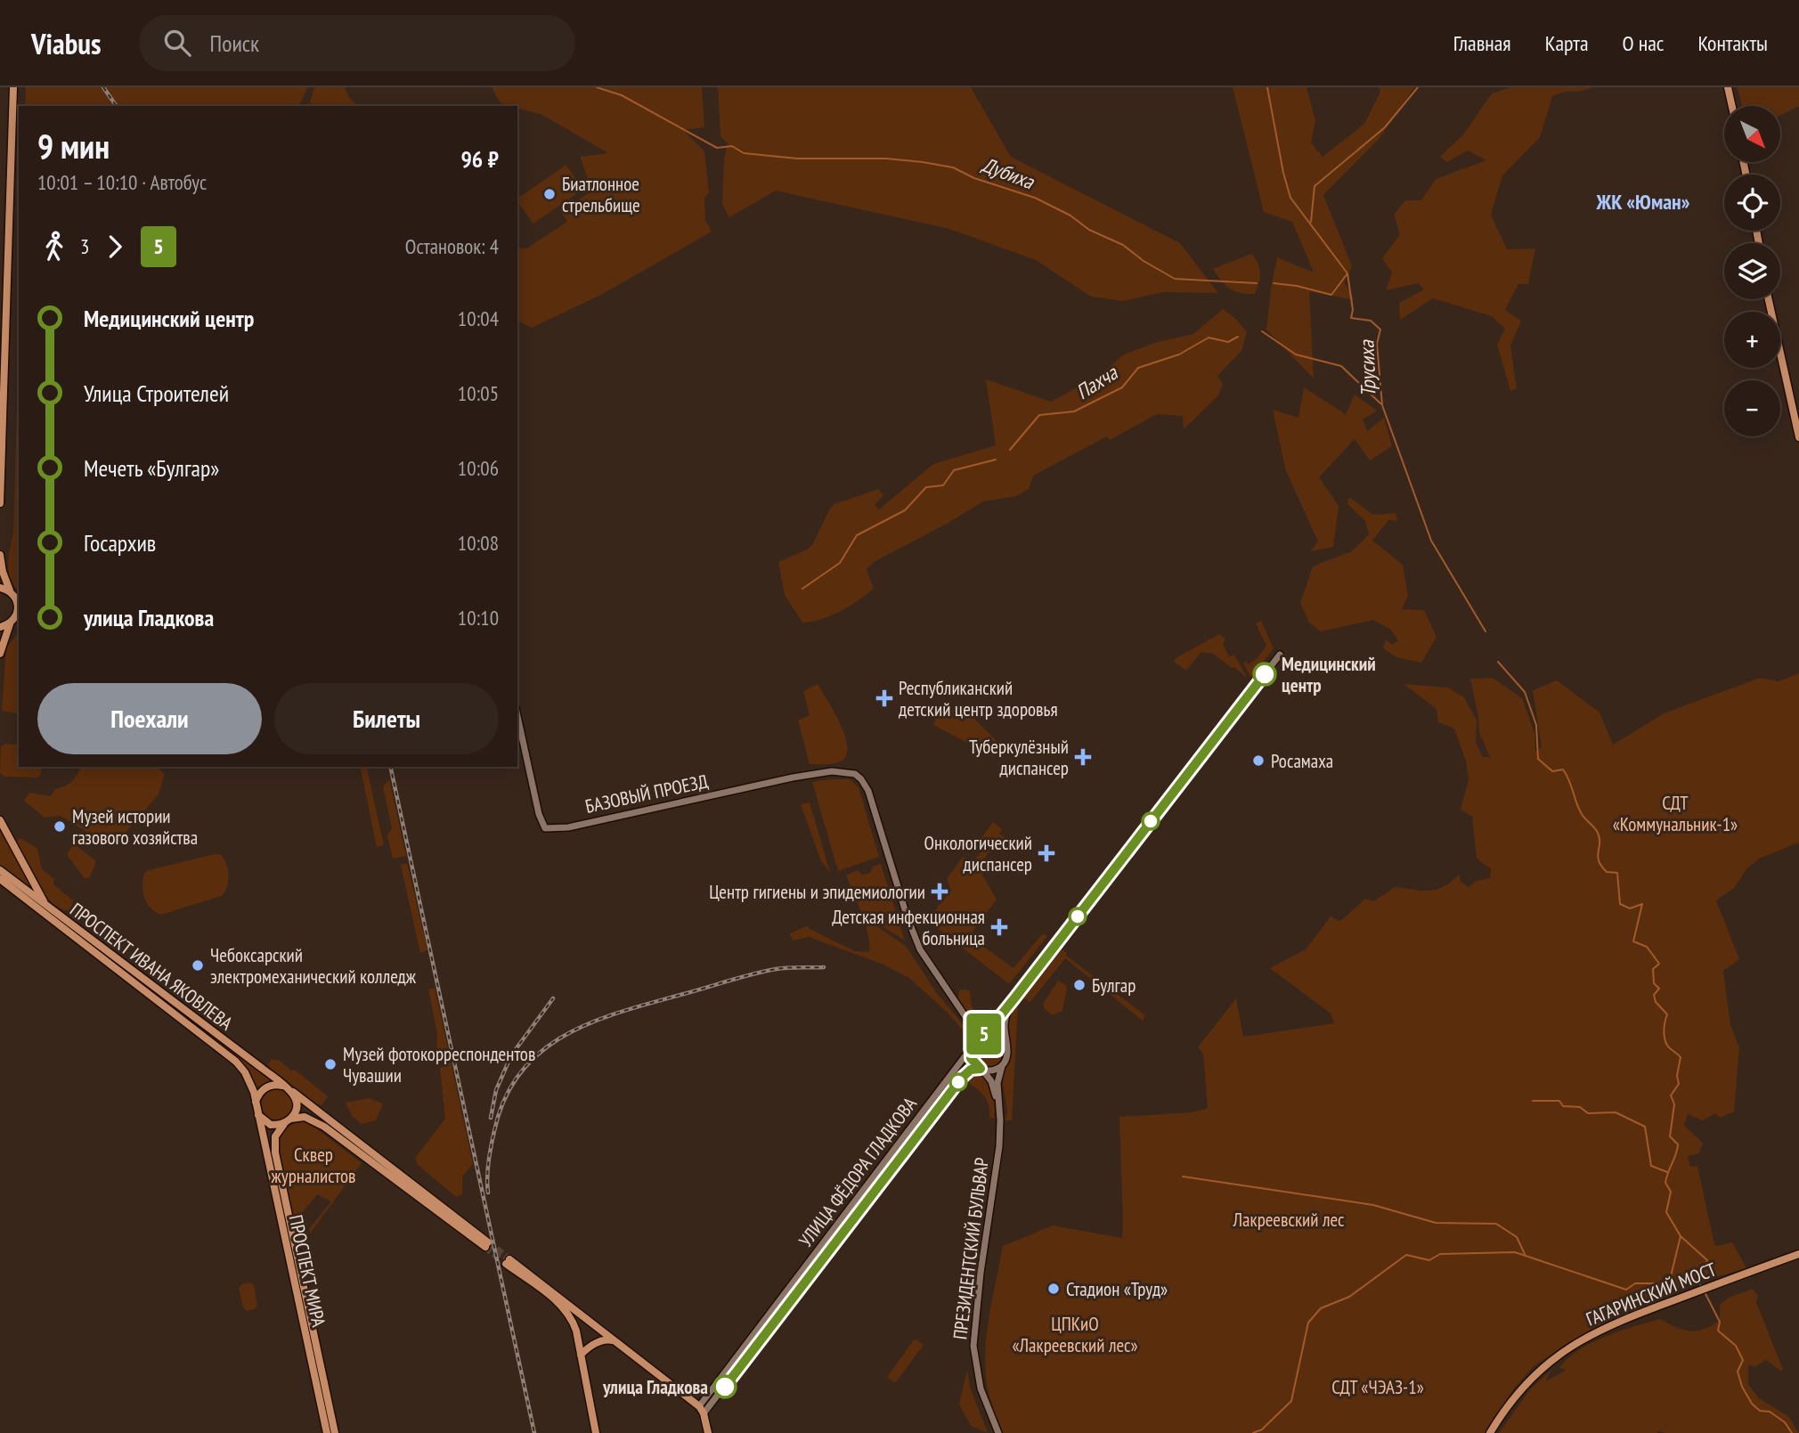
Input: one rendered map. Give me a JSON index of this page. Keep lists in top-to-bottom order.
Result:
{
  "streets": {
    "main road": [
      "БАЗОВЫЙ ПРОЕЗД",
      "ПРОСПЕКТ ИВАНА ЯКОВЛЕВА",
      "УЛИЦА ФЁДОРА ГЛАДКОВА",
      "ПРЕЗИДЕНТСКИЙ БУЛЬВАР",
      "ПРОСПЕКТ МИРА",
      "ГАГАРИНСКИЙ МОСТ"
    ]
  },
  "crossings": [
    ["ПРОСПЕКТ ИВАНА ЯКОВЛЕВА", "ПРОСПЕКТ МИРА"],
    ["УЛИЦА ФЁДОРА ГЛАДКОВА", "ПРЕЗИДЕНТСКИЙ БУЛЬВАР"]
  ],
  "districts": ["ЖК «Юман»"],
  "water": ["Дубиха", "Трусиха", "Пахча"],
  "parks": [
    "СДТ «Коммунальник-1»",
    "Сквер журналистов",
    "Лакреевский лес",
    "ЦПКиО «Лакреевский лес»",
    "СДТ «ЧЭАЗ-1»"
  ],
  "places": {
    "other": [
      "Биатлонное стрельбище",
      "Медицинский центр",
      "Росамаха",
      "Музей истории газового хозяйства",
      "Чебоксарский электромеханический колледж",
      "Булгар",
      "Музей фотокорреспондентов Чувашии",
      "Стадион «Труд»",
      "улица Гладкова"
    ],
    "health": [
      "Республиканский детский центр здоровья",
      "Туберкулёзный диспансер",
      "Онкологический диспансер",
      "Центр гигиены и эпидемиологии",
      "Детская инфекционная больница"
    ]
  },
  "lines": ["bus line 5"],
  "north": "bottom right",
  "page": {
    "header": "Viabus",
    "search": "Поиск",
    "nav": [
      "Главная",
      "Карта",
      "О нас",
      "Контакты"
    ],
    "on_map": "5",
    "map_buttons": ["+", "−"],
    "heading": ["9 мин", "10:01 – 10:10 · Автобус", "96 ₽"],
    "legs": ["3", "5", "Остановок: 4"],
    "list": [
      {
        "name": "Медицинский центр",
        "value": "10:04"
      },
      {
        "name": "Улица Строителей",
        "value": "10:05"
      },
      {
        "name": "Мечеть «Булгар»",
        "value": "10:06"
      },
      {
        "name": "Госархив",
        "value": "10:08"
      },
      {
        "name": "улица Гладкова",
        "value": "10:10"
      }
    ],
    "buttons": ["Поехали", "Билеты"]
  }
}
